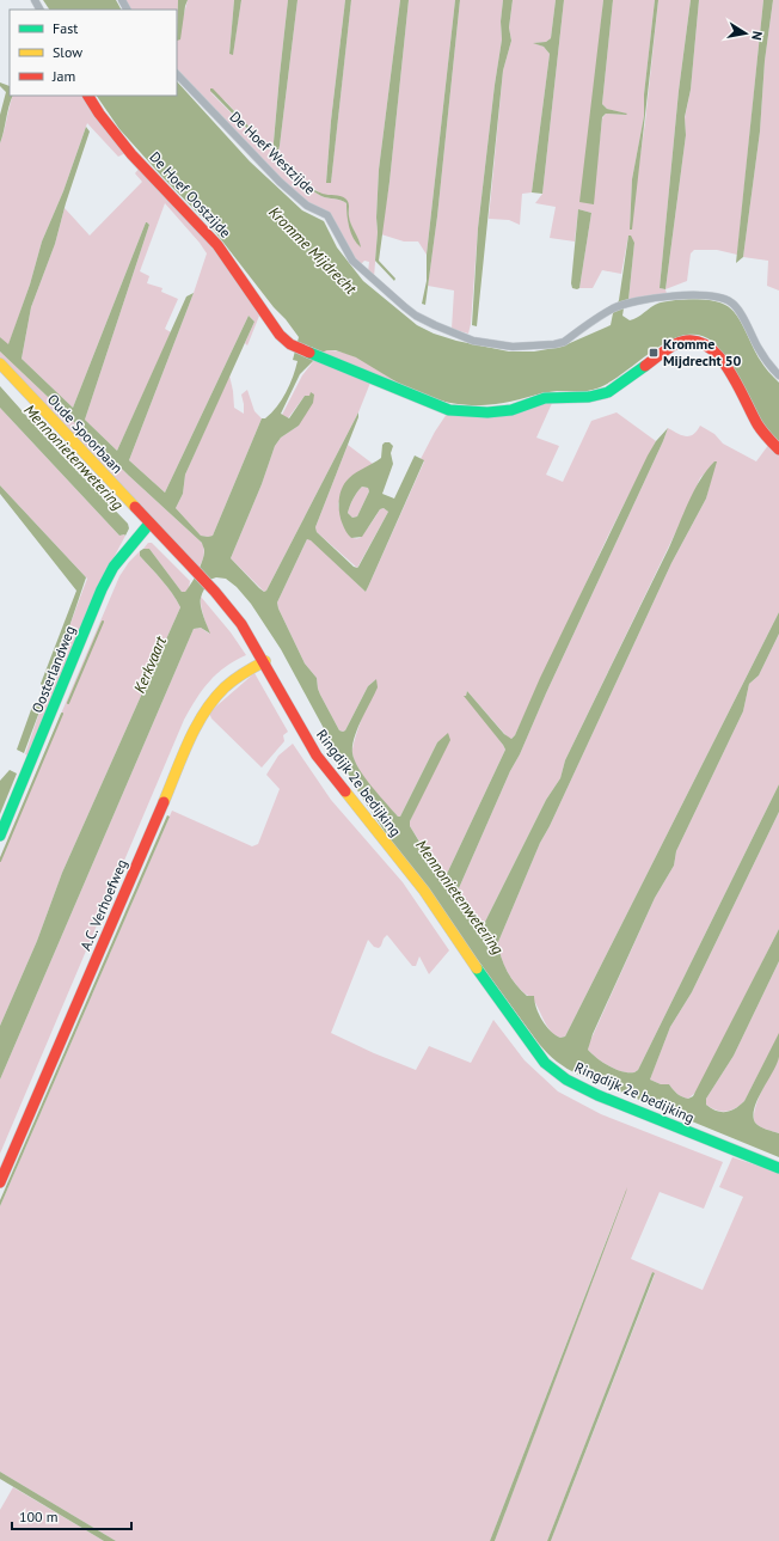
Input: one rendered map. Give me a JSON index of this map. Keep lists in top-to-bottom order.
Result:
{
  "streets": {
    "street": [
      "De Hoef Westzijde",
      "De Hoef Oostzijde",
      "Oude Spoorbaan",
      "Oosterlandweg",
      "Ringdijk 2e bedijking",
      "A.C. Verhoefweg"
    ]
  },
  "crossings": [
    ["Oude Spoorbaan", "Oosterlandweg"],
    ["Oude Spoorbaan", "Ringdijk 2e bedijking"],
    ["Oosterlandweg", "Ringdijk 2e bedijking"],
    ["Ringdijk 2e bedijking", "A.C. Verhoefweg"]
  ],
  "water": ["Kromme Mijdrecht", "Mennonietenwetering", "Kerkvaart"],
  "places": {
    "transit": ["Kromme Mijdrecht 50"]
  },
  "legend": ["Fast", "Slow", "Jam"],
  "scale_bar": "100 m",
  "north": "right"
}
